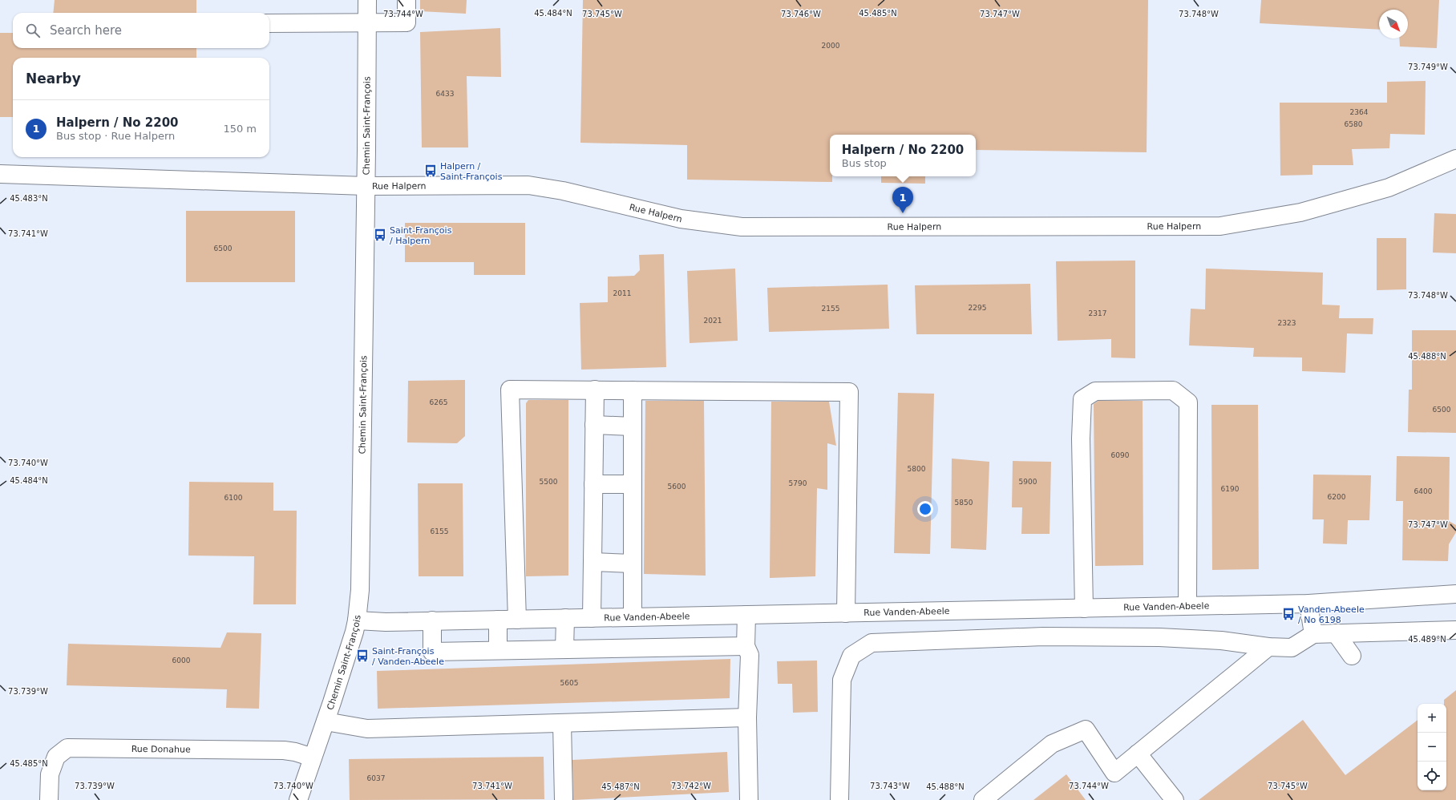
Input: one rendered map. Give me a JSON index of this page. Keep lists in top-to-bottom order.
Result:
{
  "streets": {
    "street": [
      "Chemin Saint-François",
      "Rue Halpern",
      "Rue Vanden-Abeele",
      "Rue Donahue"
    ]
  },
  "crossings": [
    ["Chemin Saint-François", "Rue Halpern"],
    ["Chemin Saint-François", "Rue Vanden-Abeele"],
    ["Chemin Saint-François", "Rue Donahue"]
  ],
  "places": {
    "bus stop": [
      "Halpern / Saint-François",
      "Saint-François / Halpern",
      "Vanden-Abeele / No 6198",
      "Saint-François / Vanden-Abeele"
    ]
  },
  "house_numbers": [
    "2000",
    "6433",
    "2364",
    "6580",
    "6500",
    "2011",
    "2295",
    "2155",
    "2317",
    "2021",
    "2323",
    "6265",
    "6500",
    "6090",
    "5800",
    "5500",
    "5900",
    "5790",
    "5600",
    "6190",
    "6400",
    "6200",
    "6100",
    "5850",
    "6155",
    "6000",
    "5605",
    "6037"
  ],
  "north": "bottom right",
  "page": {
    "search": "Search here",
    "heading": "Nearby",
    "list": [
      {
        "mark": "1",
        "name": "Halpern / No 2200",
        "note": "Bus stop · Rue Halpern",
        "value": "150 m"
      }
    ],
    "popup": ["Halpern / No 2200", "Bus stop"],
    "pins": "1",
    "map_buttons": ["+", "−"]
  },
  "coordinates": [
    "45.484°N",
    "45.485°N",
    "73.744°W",
    "73.746°W",
    "73.747°W",
    "73.748°W",
    "73.745°W",
    "73.749°W",
    "45.483°N",
    "73.741°W",
    "45.488°N",
    "73.740°W",
    "45.489°N",
    "73.739°W",
    "73.742°W",
    "73.743°W",
    "45.487°N"
  ]
}
